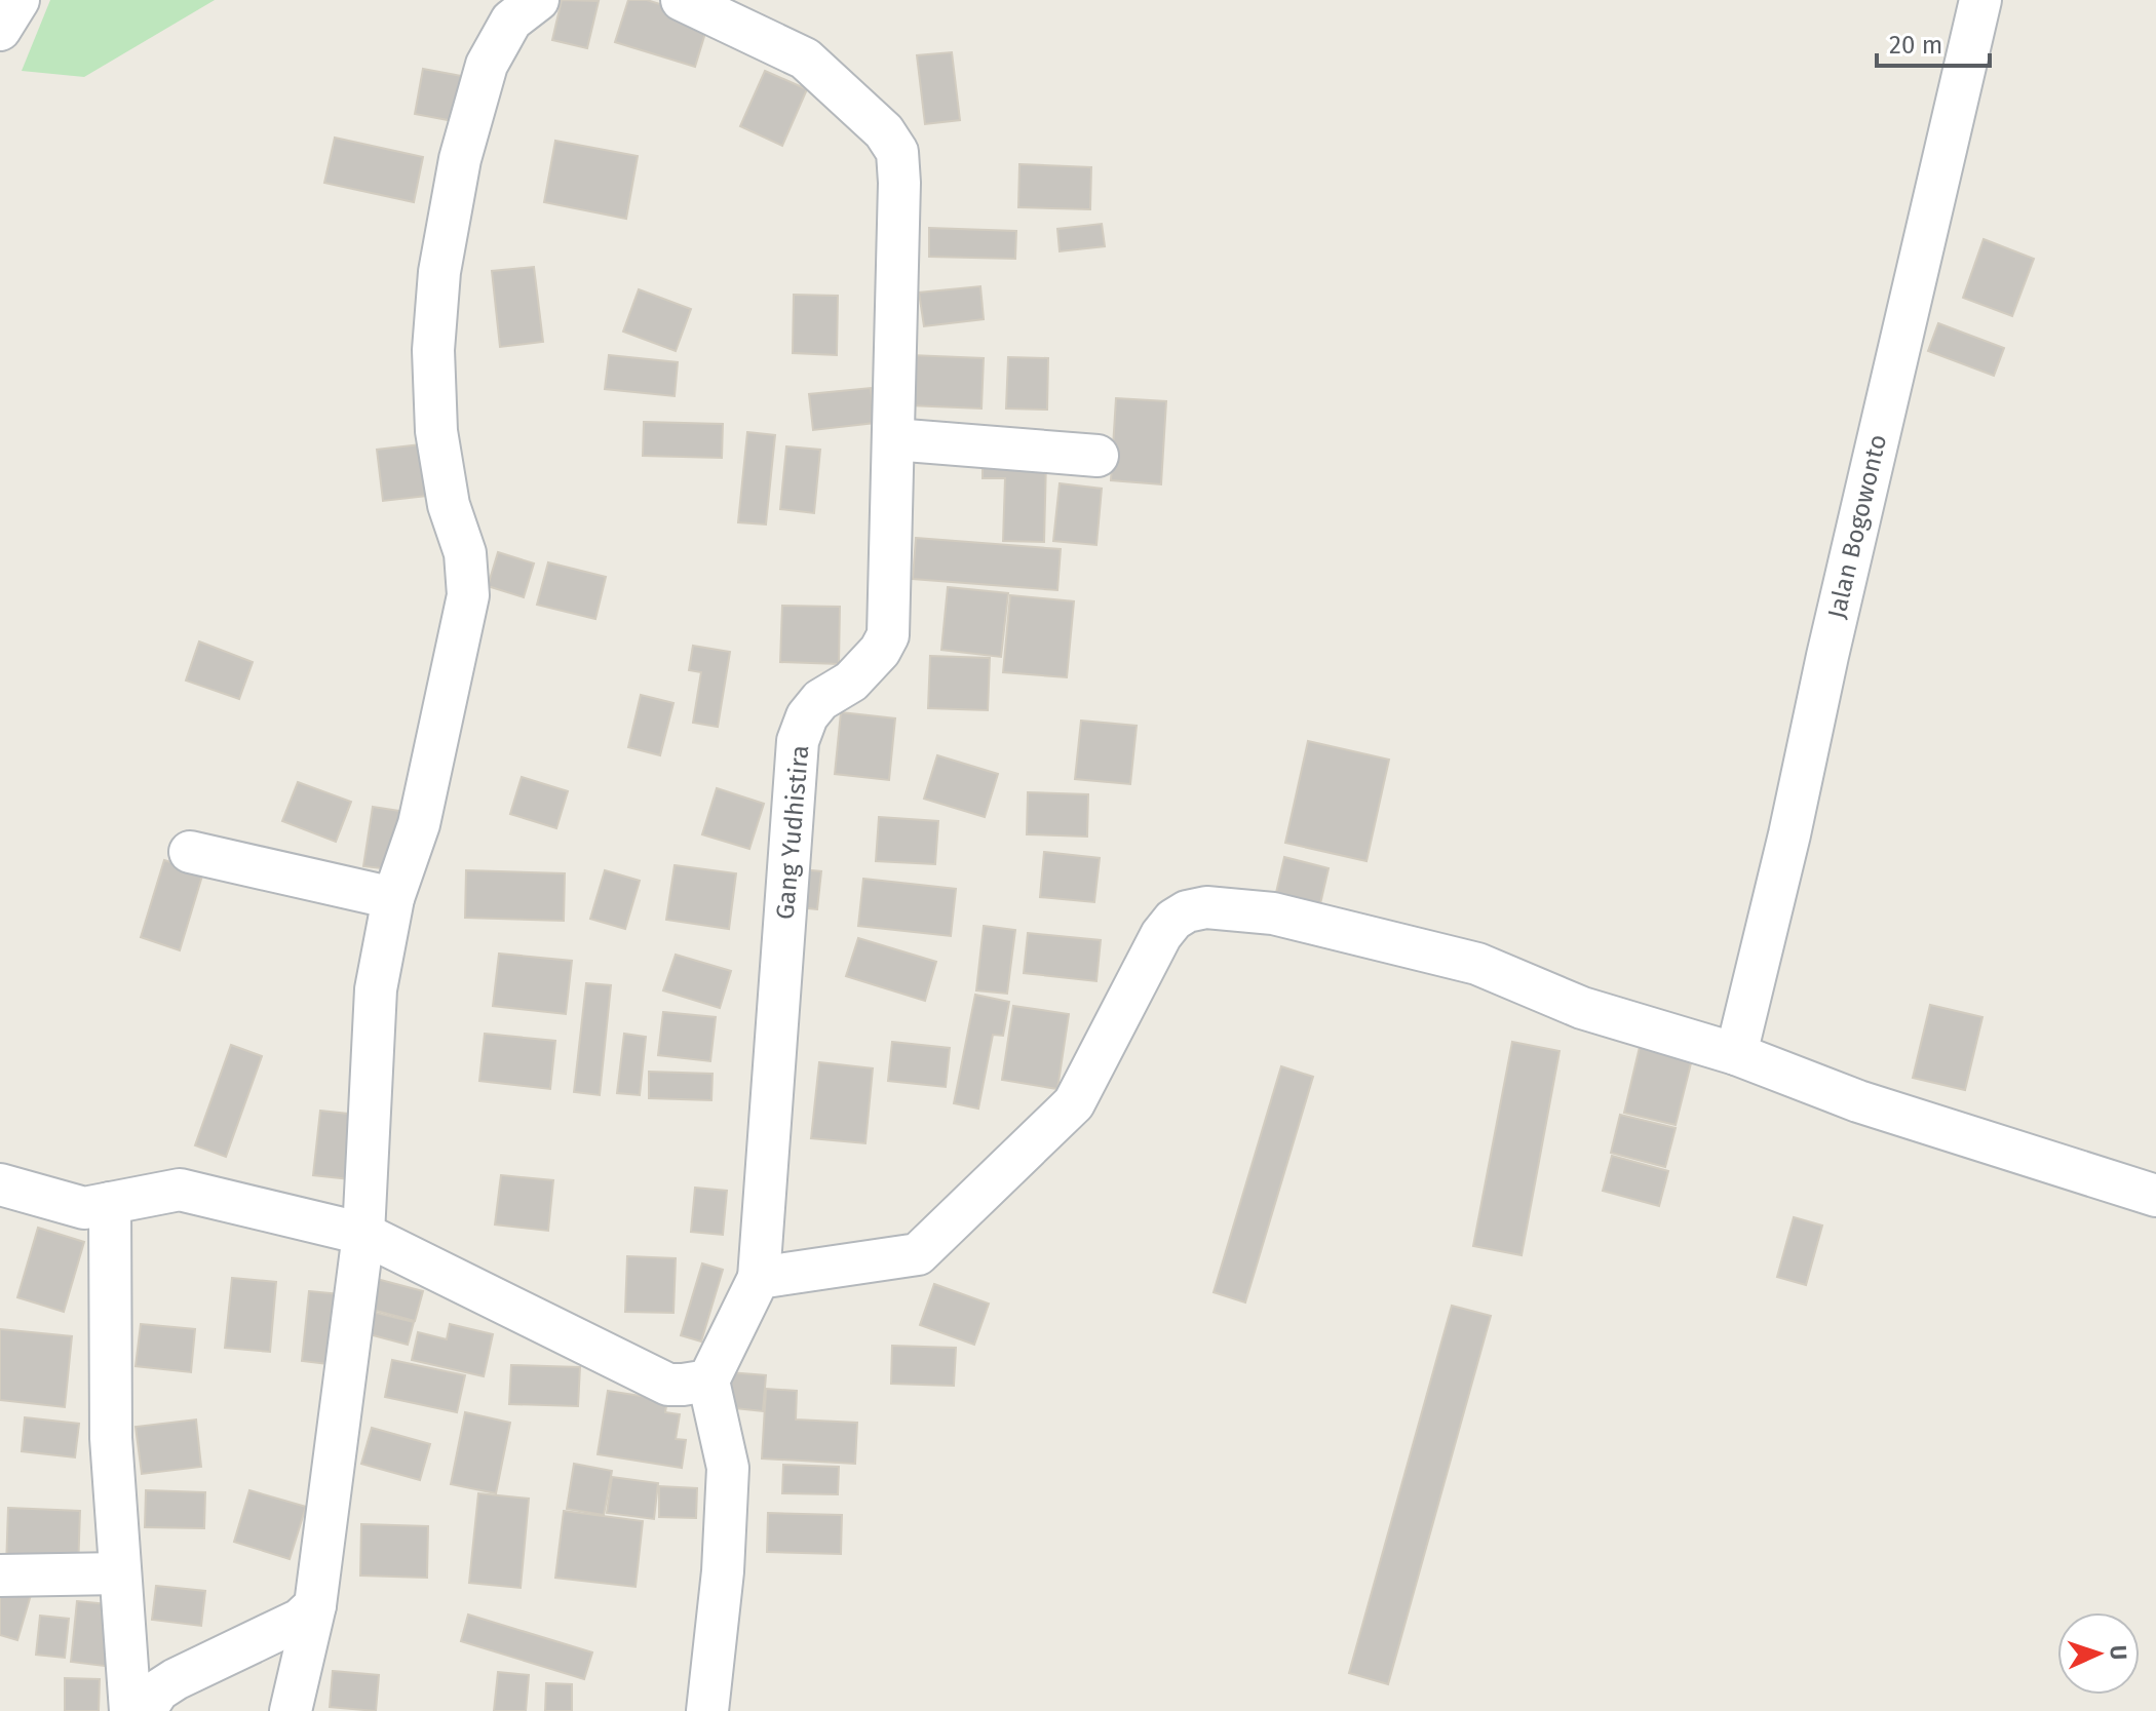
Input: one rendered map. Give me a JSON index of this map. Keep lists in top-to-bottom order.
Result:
{
  "streets": {
    "street": ["Jalan Bogowonto", "Gang Yudhistira"]
  },
  "scale_bar": "20 m",
  "north": "right"
}
